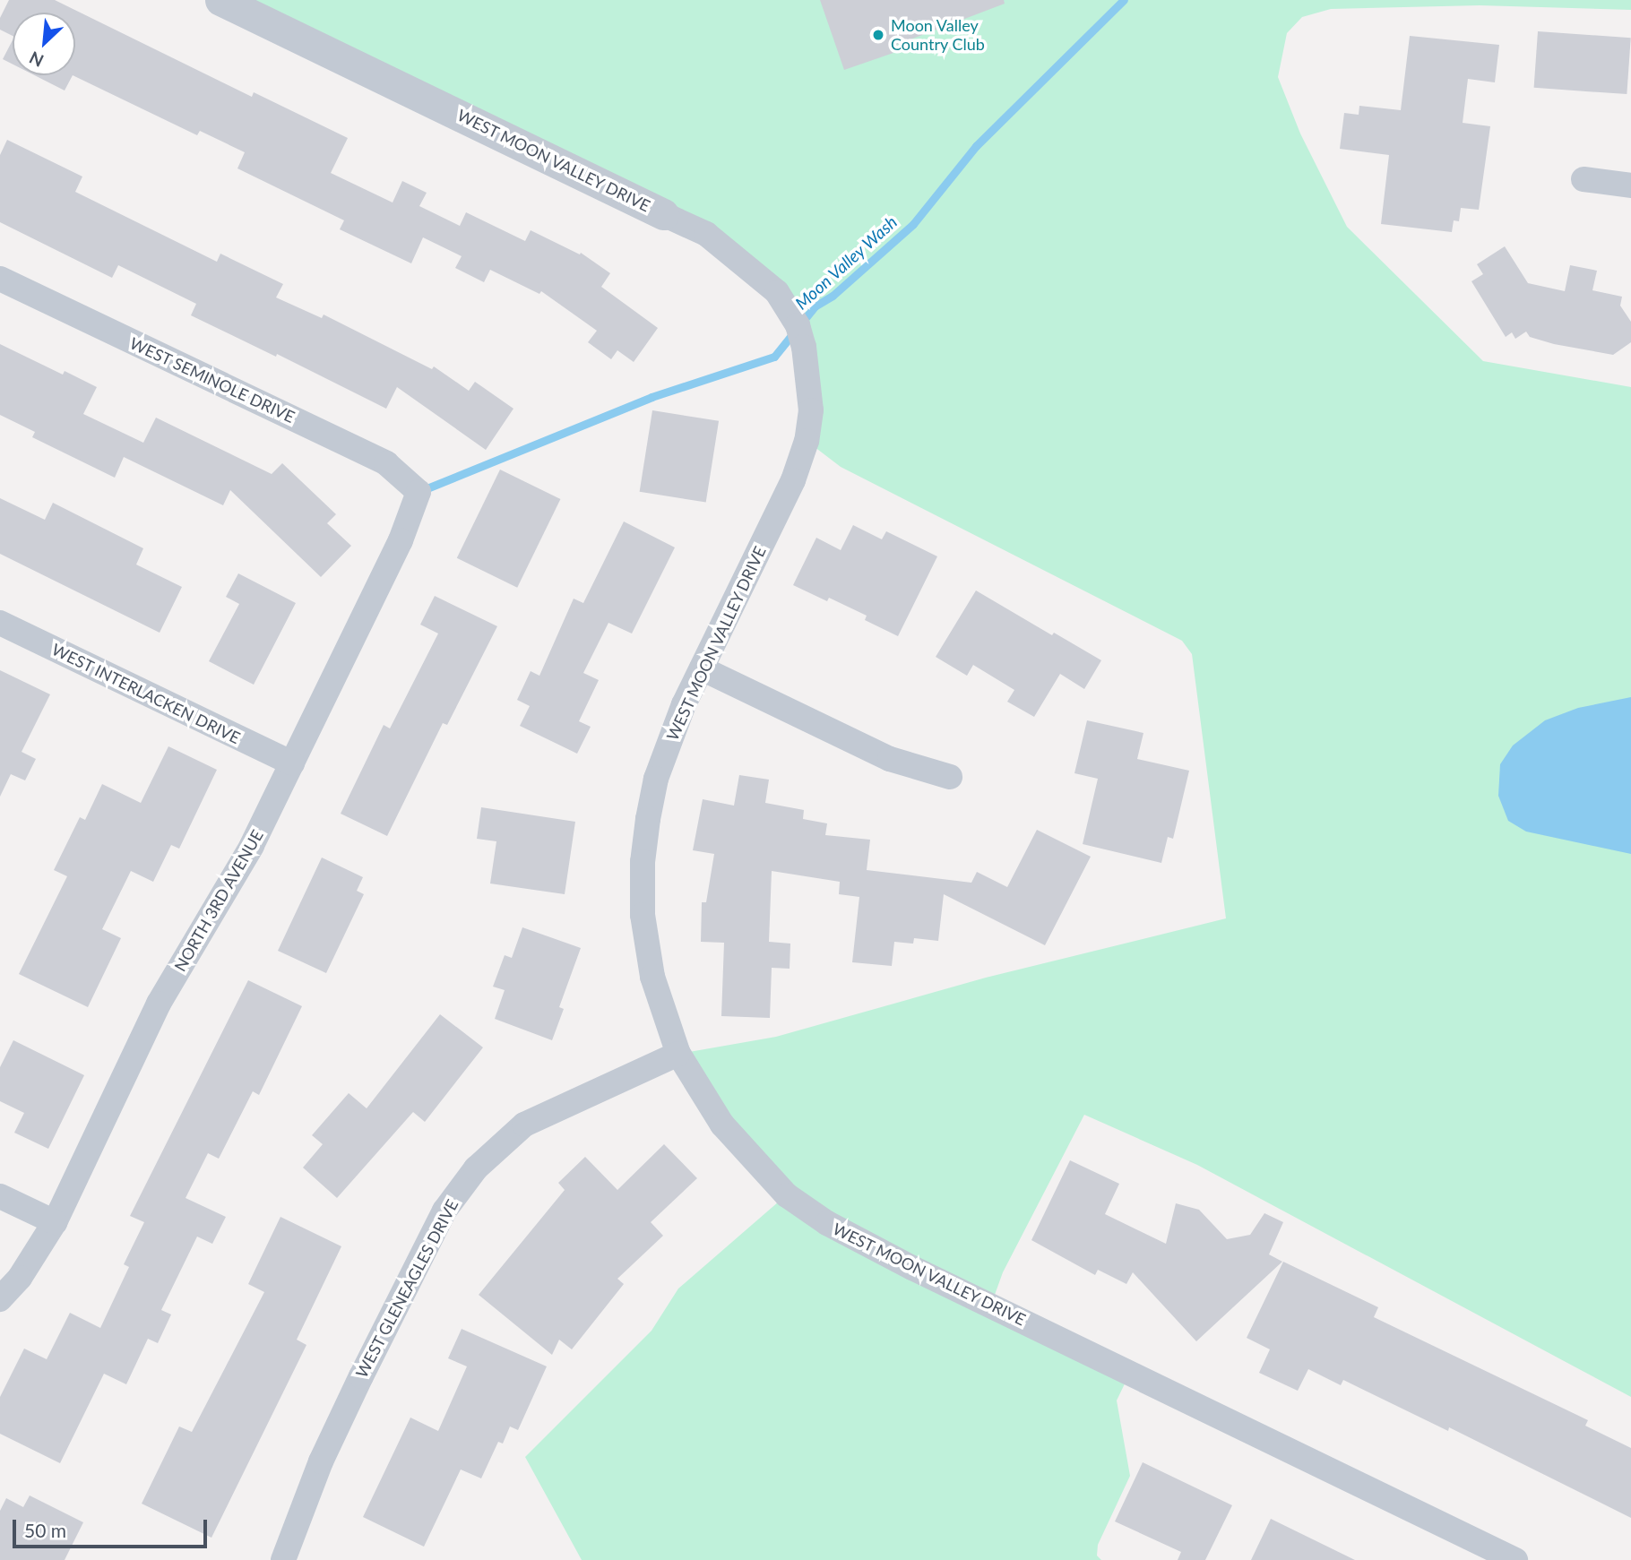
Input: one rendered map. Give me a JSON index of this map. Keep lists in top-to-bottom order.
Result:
{
  "streets": {
    "street": [
      "WEST MOON VALLEY DRIVE",
      "WEST SEMINOLE DRIVE",
      "WEST INTERLACKEN DRIVE",
      "NORTH 3RD AVENUE",
      "WEST GLENEAGLES DRIVE"
    ]
  },
  "crossings": [
    ["WEST MOON VALLEY DRIVE", "WEST GLENEAGLES DRIVE"],
    ["WEST SEMINOLE DRIVE", "NORTH 3RD AVENUE"],
    ["WEST INTERLACKEN DRIVE", "NORTH 3RD AVENUE"]
  ],
  "water": ["Moon Valley Wash"],
  "places": ["Moon Valley Country Club"],
  "scale_bar": "50 m",
  "north": "bottom left"
}
